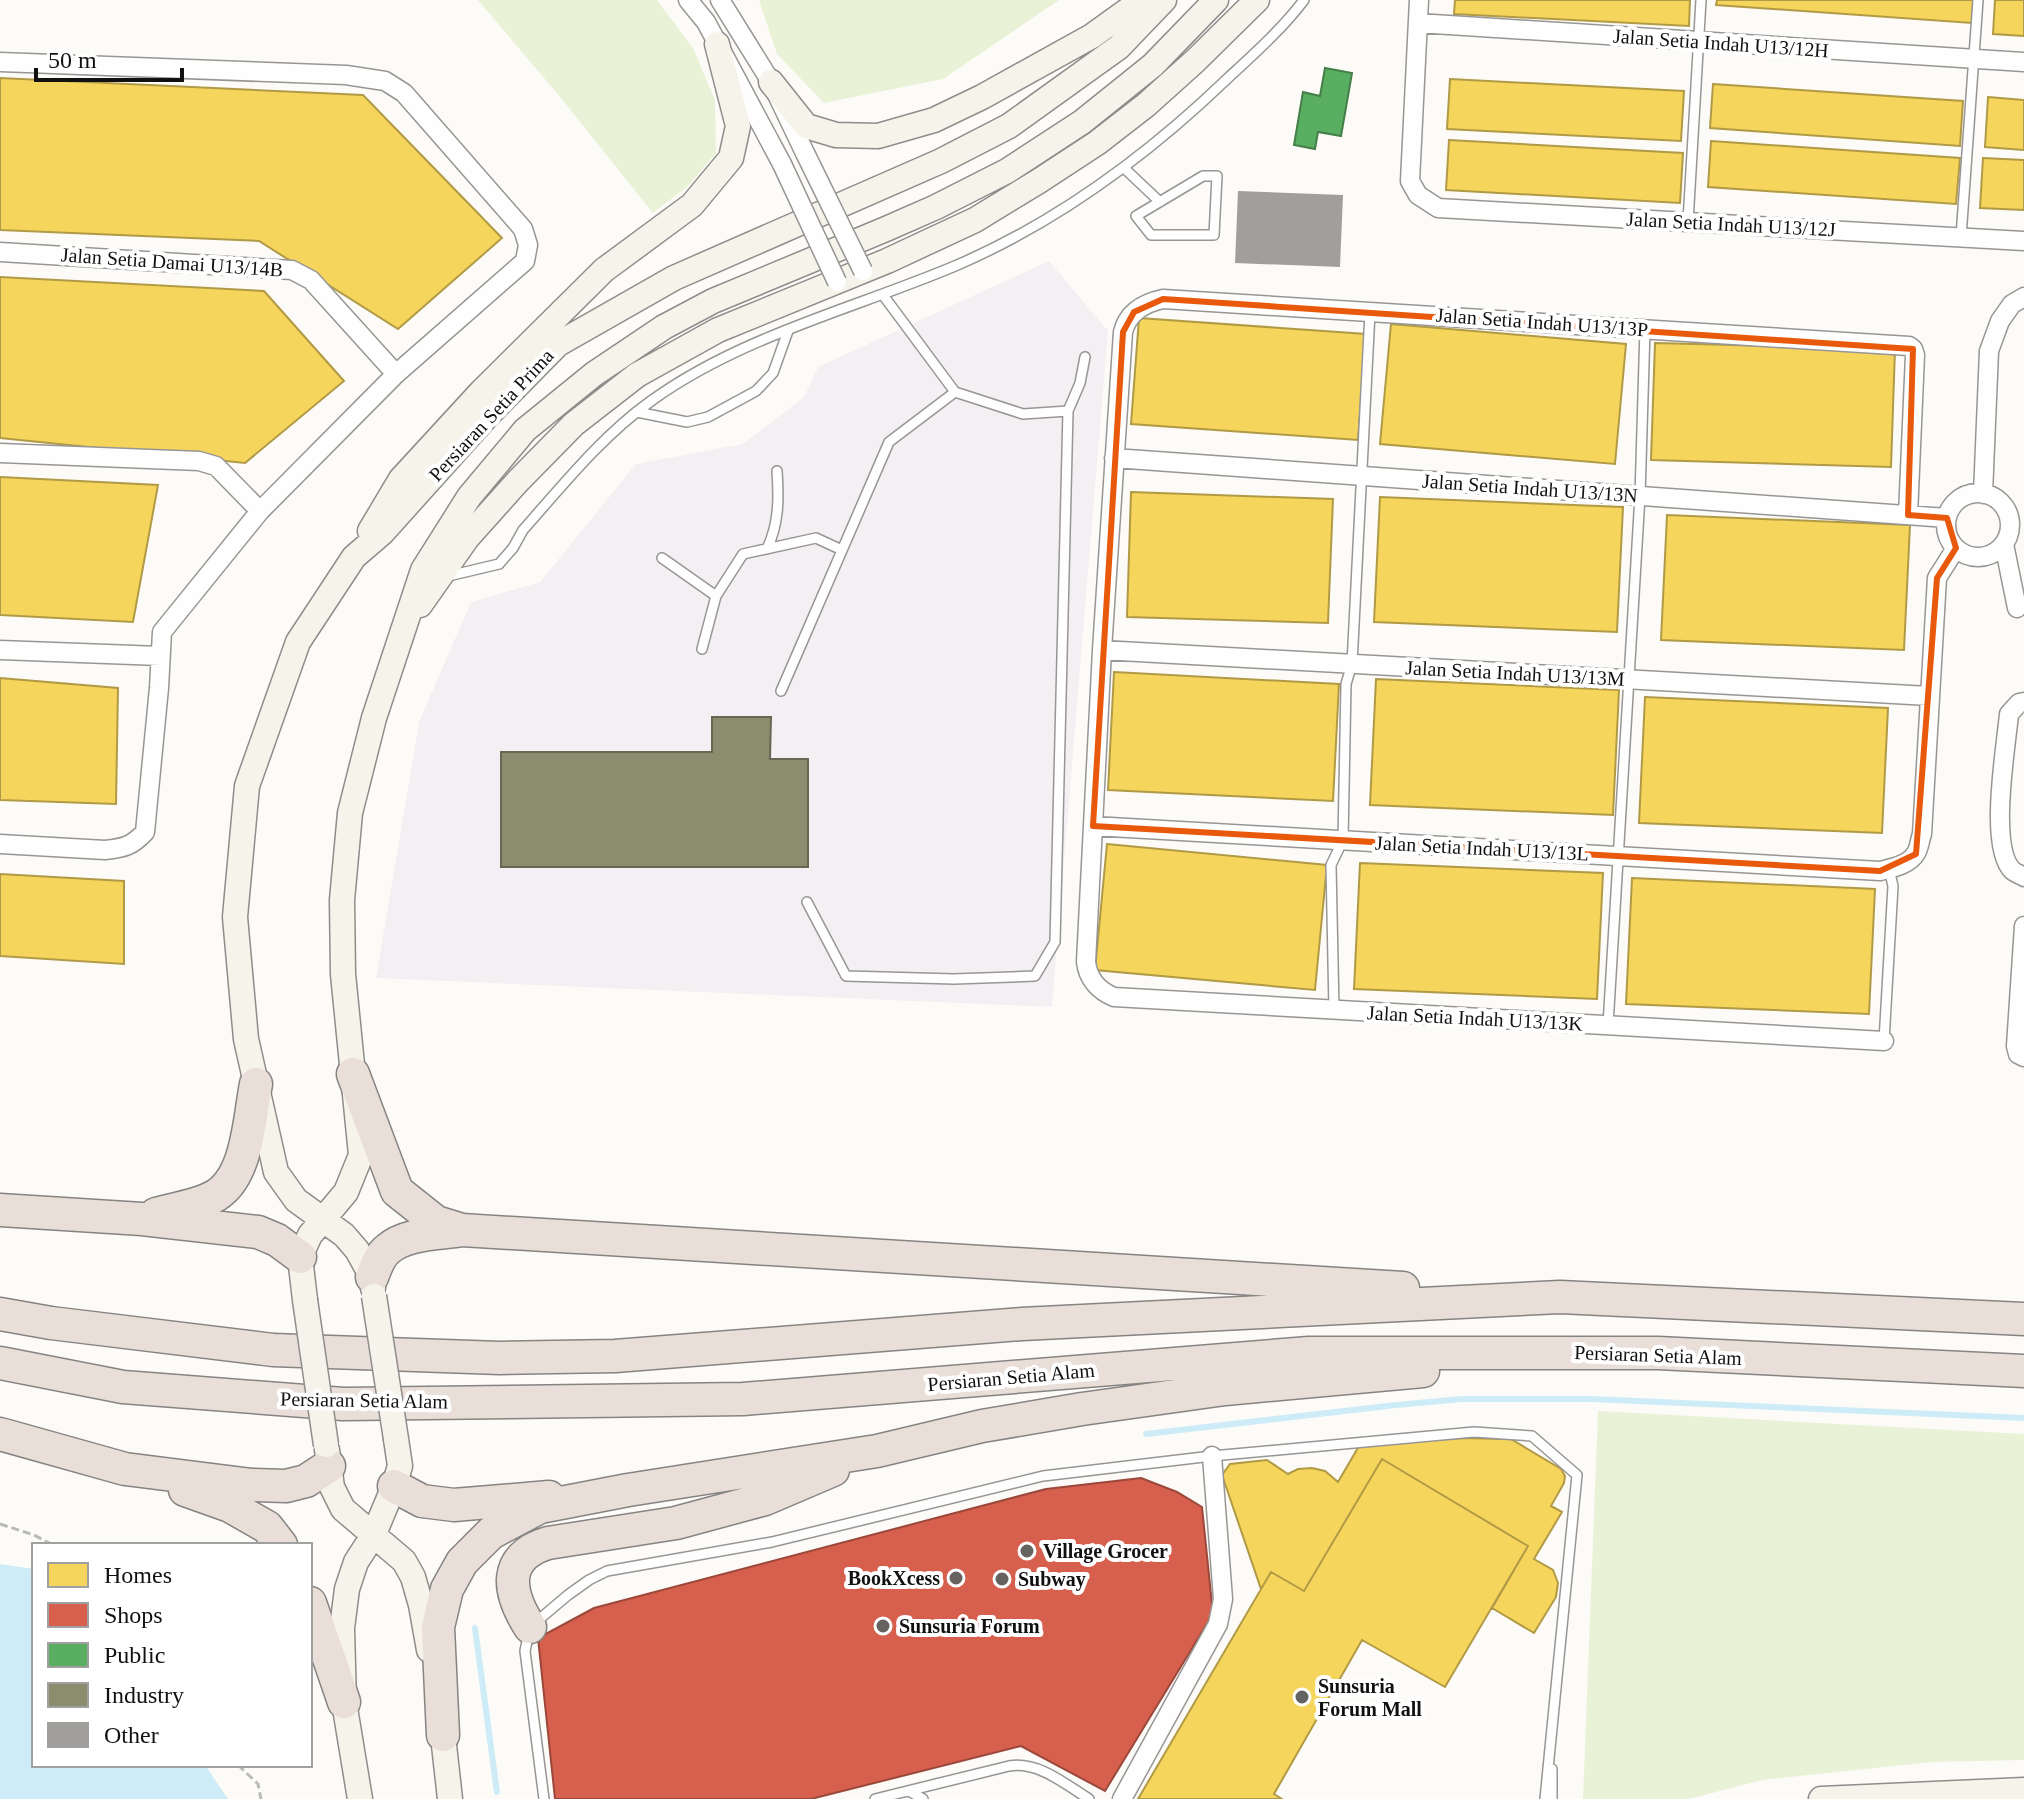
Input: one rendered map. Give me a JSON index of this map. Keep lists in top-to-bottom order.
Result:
{
  "streets": {
    "highway": ["Persiaran Setia Alam"],
    "street": [
      "Jalan Setia Indah U13/12H",
      "Jalan Setia Indah U13/12J",
      "Jalan Setia Damai U13/14B",
      "Jalan Setia Indah U13/13P",
      "Persiaran Setia Prima",
      "Jalan Setia Indah U13/13N",
      "Jalan Setia Indah U13/13M",
      "Jalan Setia Indah U13/13L",
      "Jalan Setia Indah U13/13K"
    ]
  },
  "crossings": [
    ["Jalan Setia Indah U13/12H", "Jalan Setia Indah U13/12J"],
    ["Jalan Setia Indah U13/13P", "Jalan Setia Indah U13/13N"],
    ["Jalan Setia Indah U13/13L", "Jalan Setia Indah U13/13K"]
  ],
  "places": [
    "Village Grocer",
    "BookXcess",
    "Subway",
    "Sunsuria Forum",
    "Sunsuria Forum Mall"
  ],
  "legend": [
    "Homes",
    "Shops",
    "Public",
    "Industry",
    "Other"
  ],
  "scale_bar": "50 m"
}
